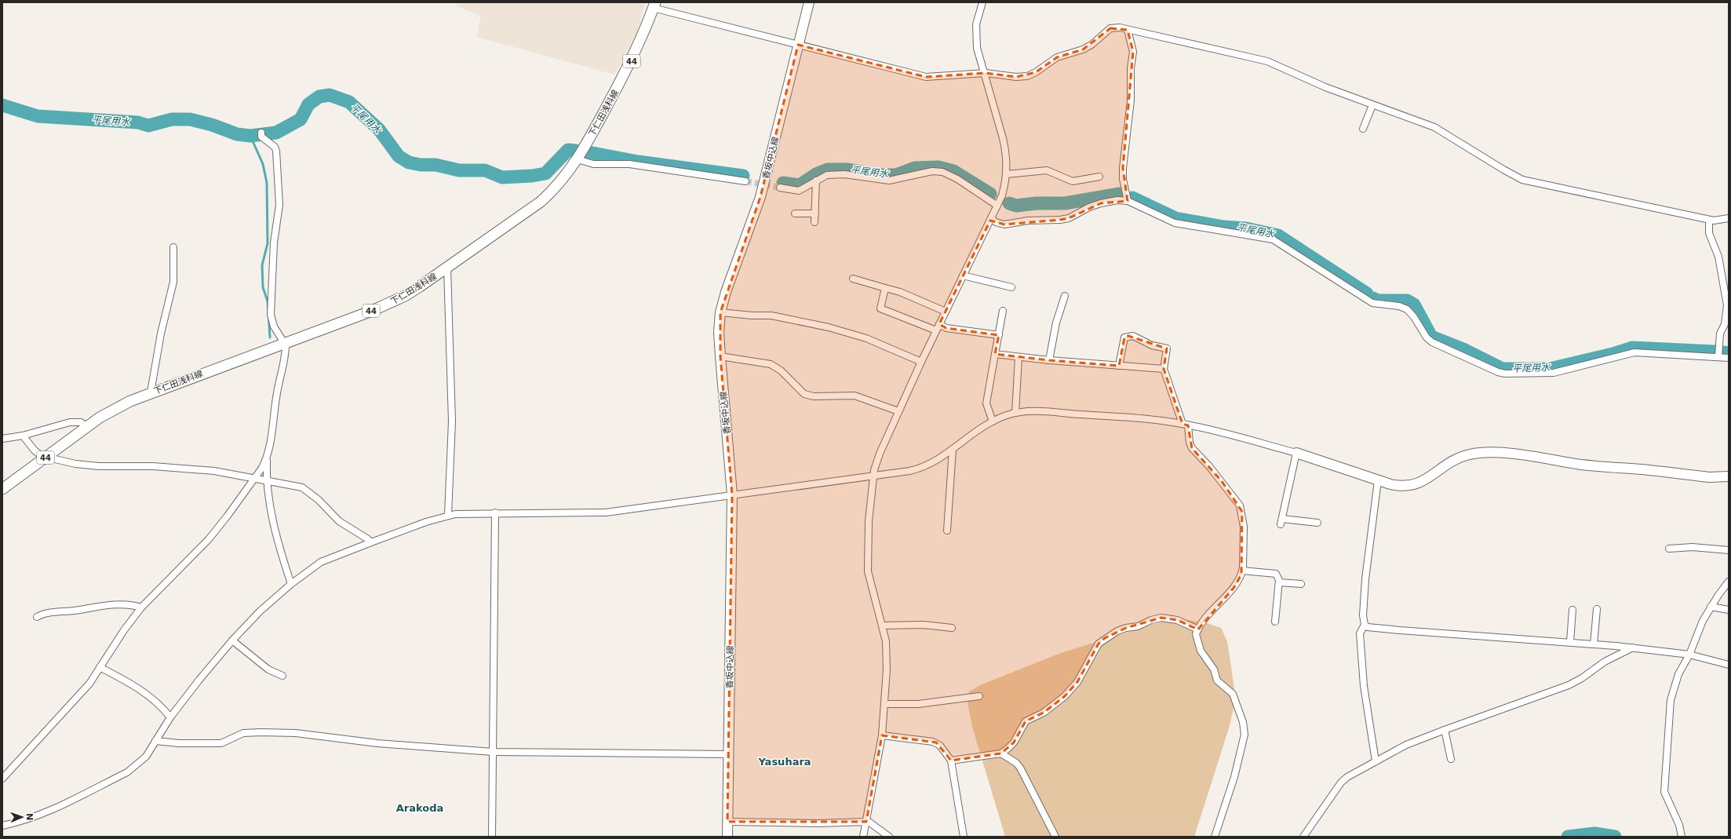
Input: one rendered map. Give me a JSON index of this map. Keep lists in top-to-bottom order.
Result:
{
  "streets": {
    "main road": ["44", "下仁田浅科線", "香坂中込線"]
  },
  "districts": ["Yasuhara", "Arakoda"],
  "water": ["平尾用水"],
  "north": "right"
}
